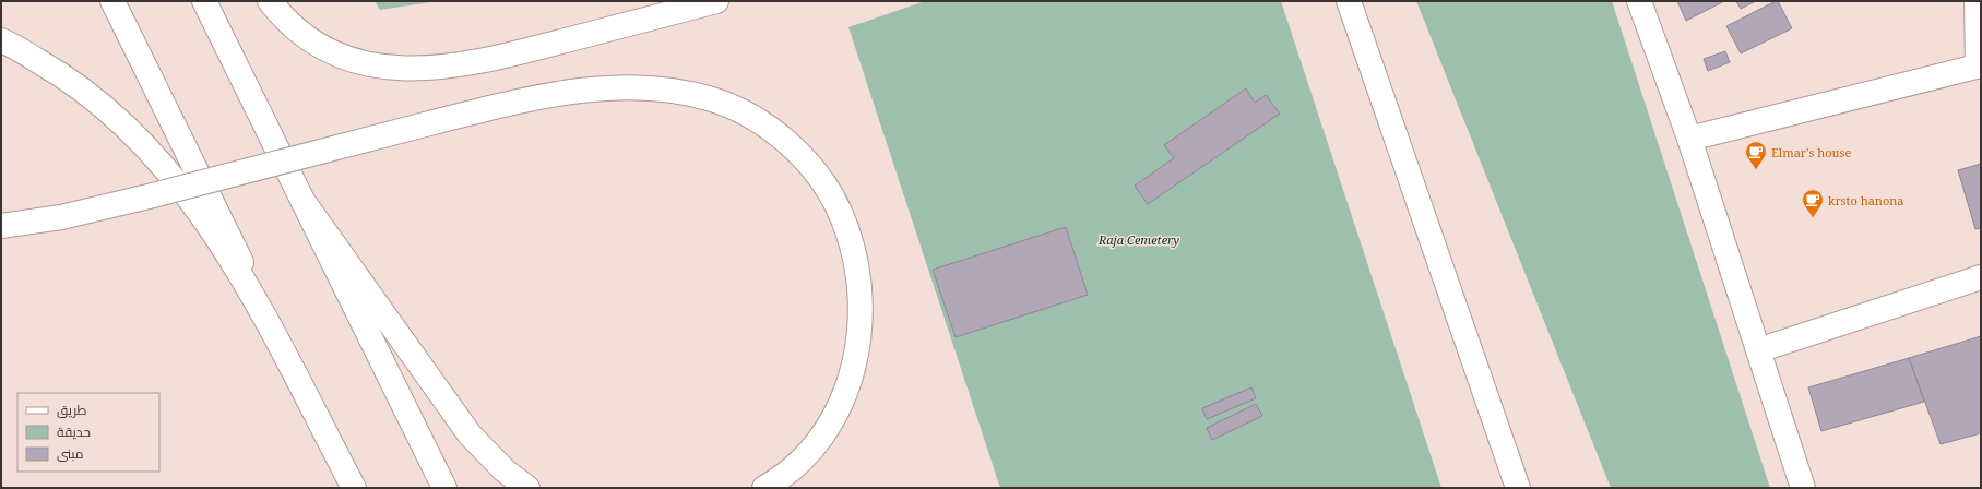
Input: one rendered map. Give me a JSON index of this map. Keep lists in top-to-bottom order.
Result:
{
  "parks": ["Raja Cemetery"],
  "places": {
    "cafe": ["Elmar's house", "krsto hanona"]
  },
  "legend": ["طريق", "حديقة", "مبنى"]
}
